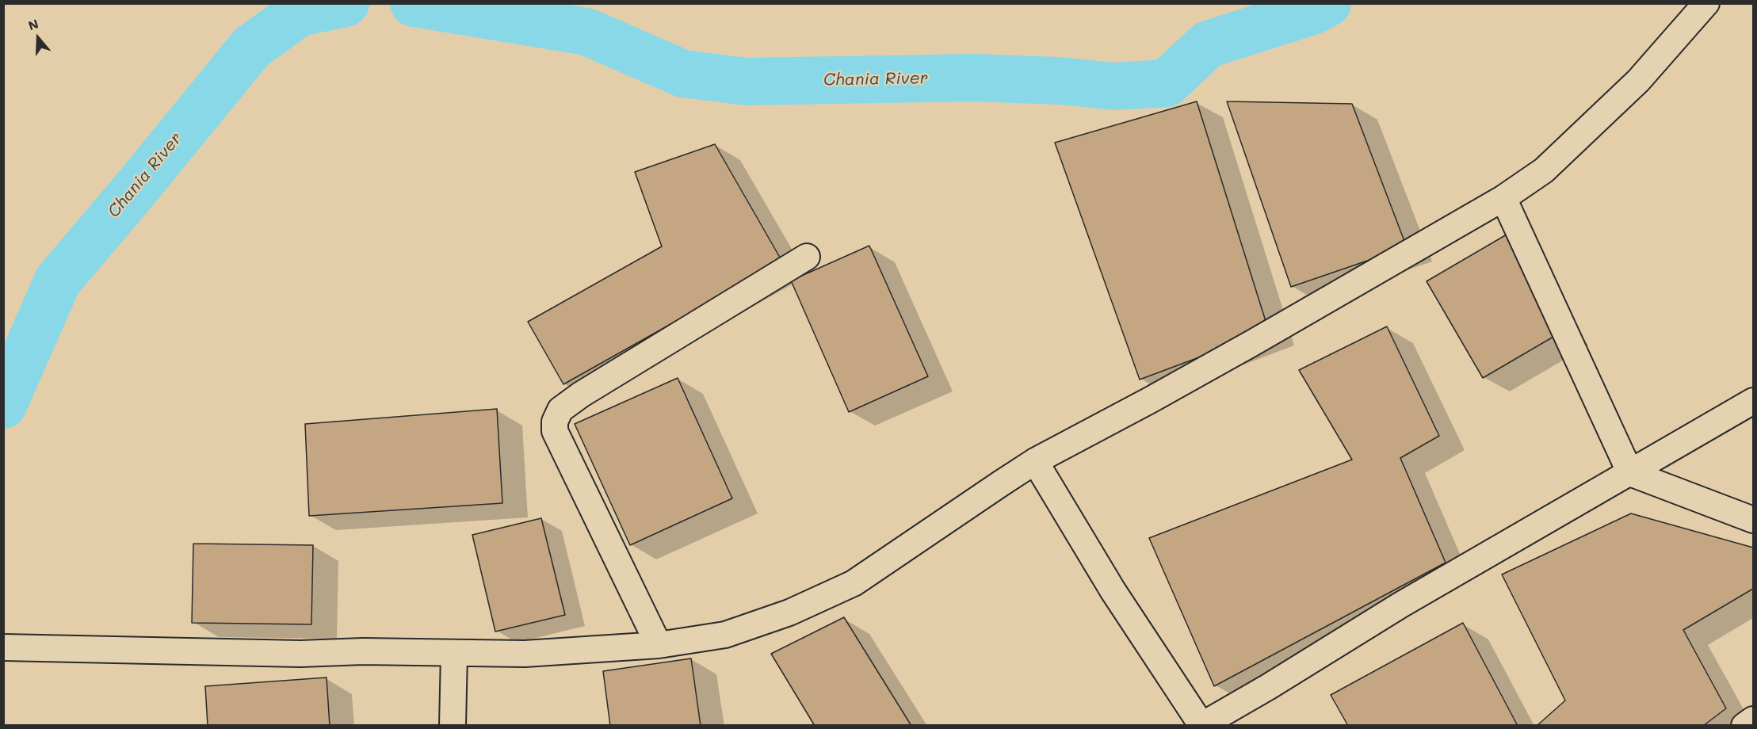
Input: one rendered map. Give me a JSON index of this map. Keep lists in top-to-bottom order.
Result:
{
  "water": ["Chania River"],
  "north": "top"
}
